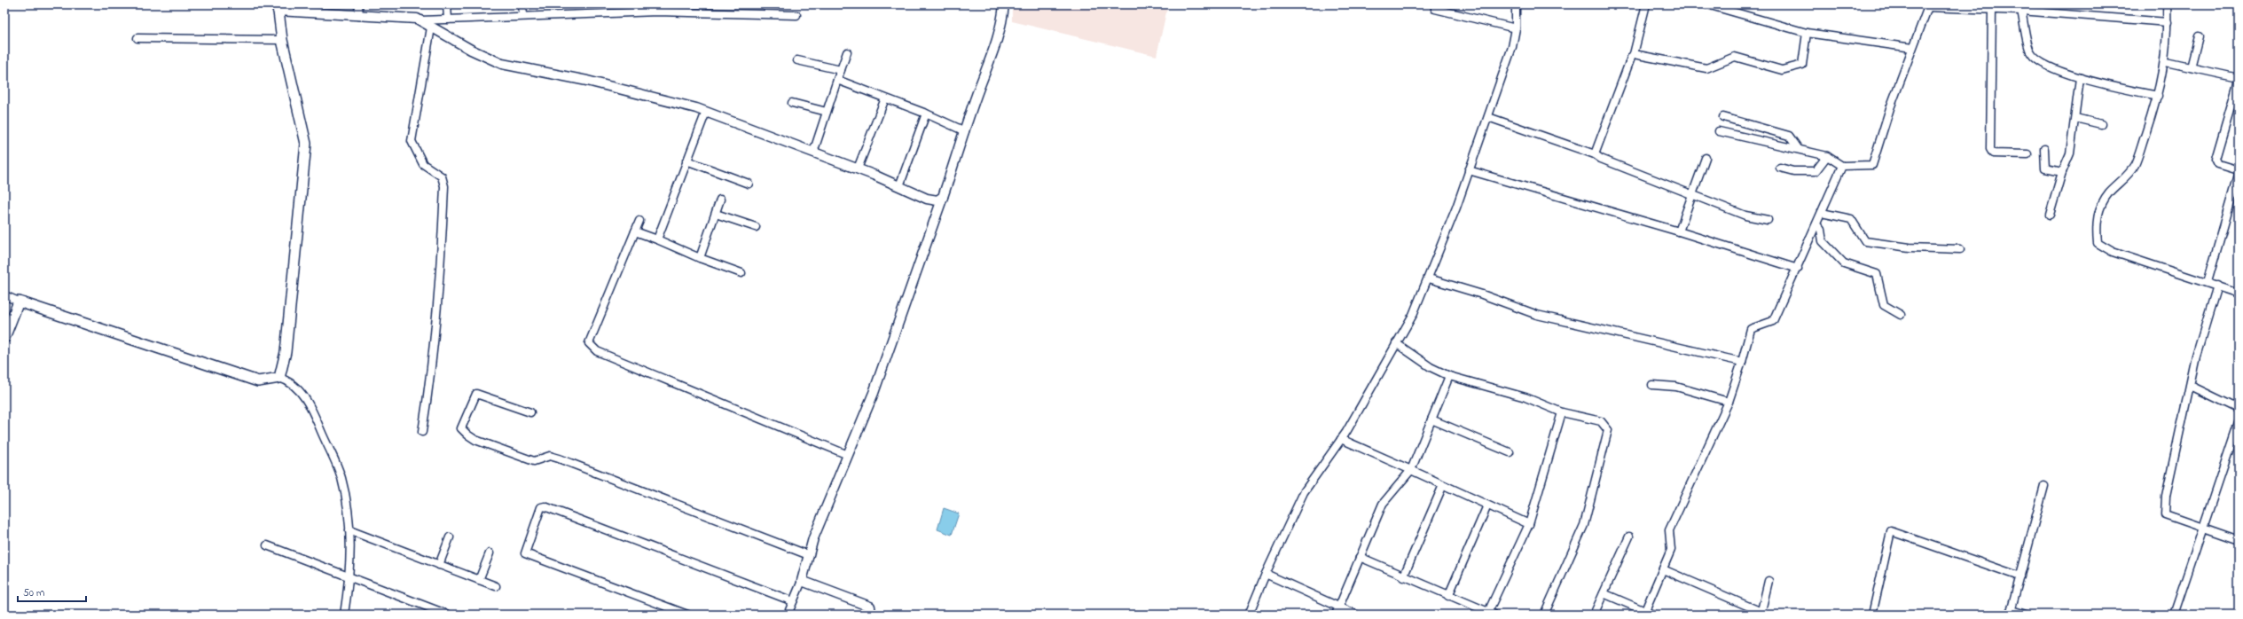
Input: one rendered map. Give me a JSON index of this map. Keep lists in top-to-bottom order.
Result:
{
  "scale_bar": "50 m"
}
